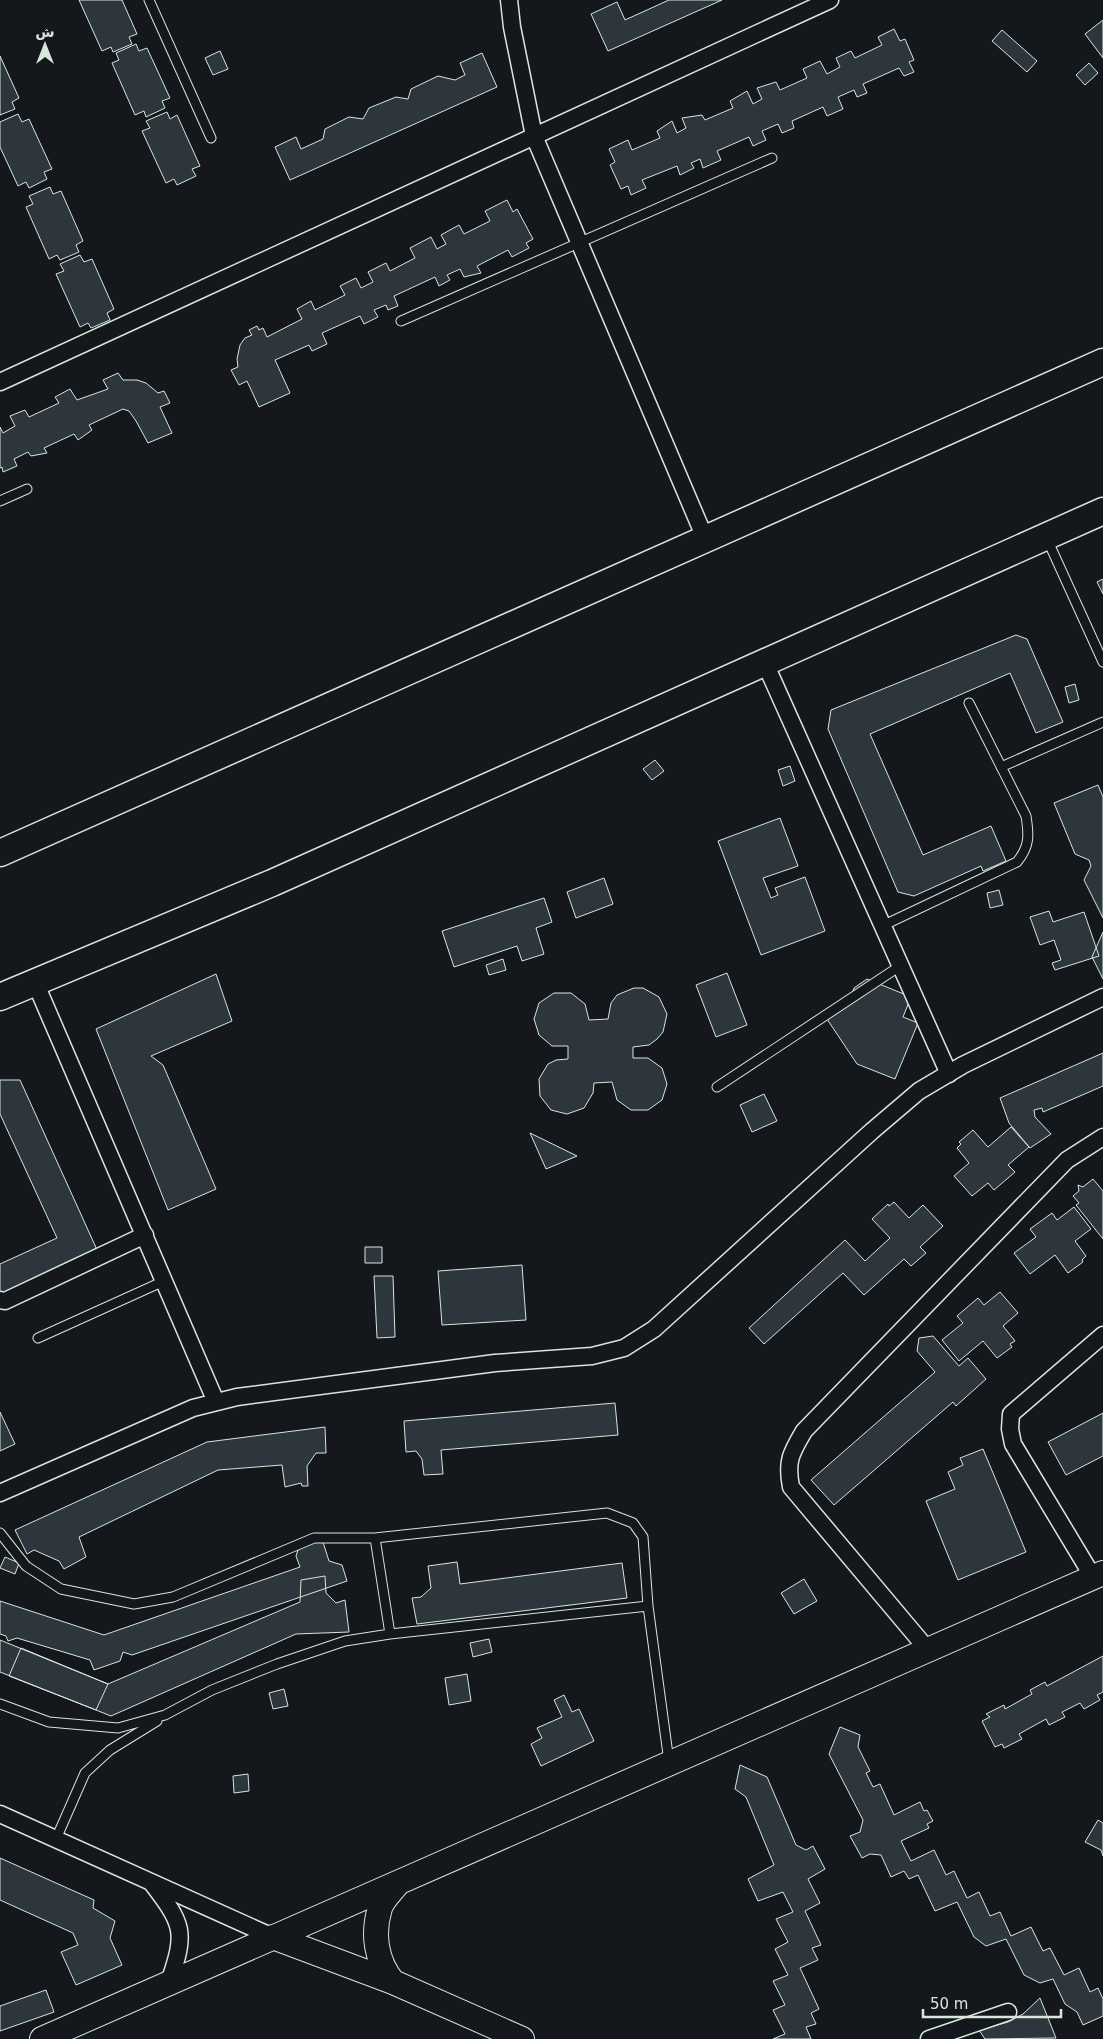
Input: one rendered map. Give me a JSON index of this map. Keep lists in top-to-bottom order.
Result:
{
  "scale_bar": "50 m",
  "north": "top"
}
